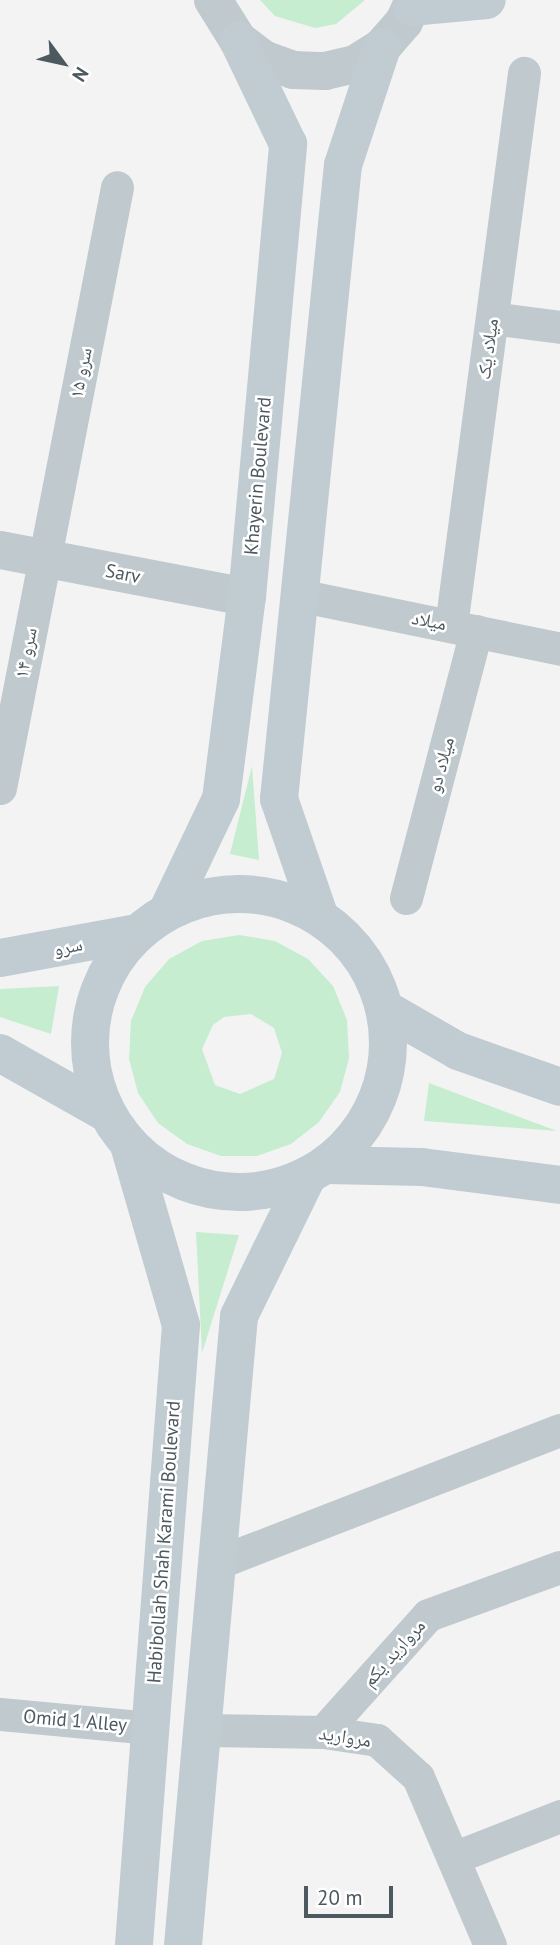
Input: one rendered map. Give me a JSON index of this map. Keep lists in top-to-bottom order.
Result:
{
  "streets": {
    "main road": ["Khayerin Boulevard", "سرو", "Habibollah Shah Karami Boulevard"],
    "street": [
      "میلاد یک",
      "سرو ۱۵",
      "Sarv",
      "میلاد",
      "سرو ۱۴",
      "میلاد دو",
      "مروارید یکم",
      "Omid 1 Alley",
      "مروارید"
    ]
  },
  "crossings": [
    ["میلاد یک", "میلاد"],
    ["میلاد یک", "میلاد دو"],
    ["سرو ۱۵", "Sarv"],
    ["سرو ۱۵", "سرو ۱۴"],
    ["Khayerin Boulevard", "Sarv"],
    ["Sarv", "سرو ۱۴"],
    ["میلاد", "میلاد دو"],
    ["Habibollah Shah Karami Boulevard", "Omid 1 Alley"],
    ["مروارید یکم", "مروارید"]
  ],
  "scale_bar": "20 m",
  "north": "bottom right"
}
